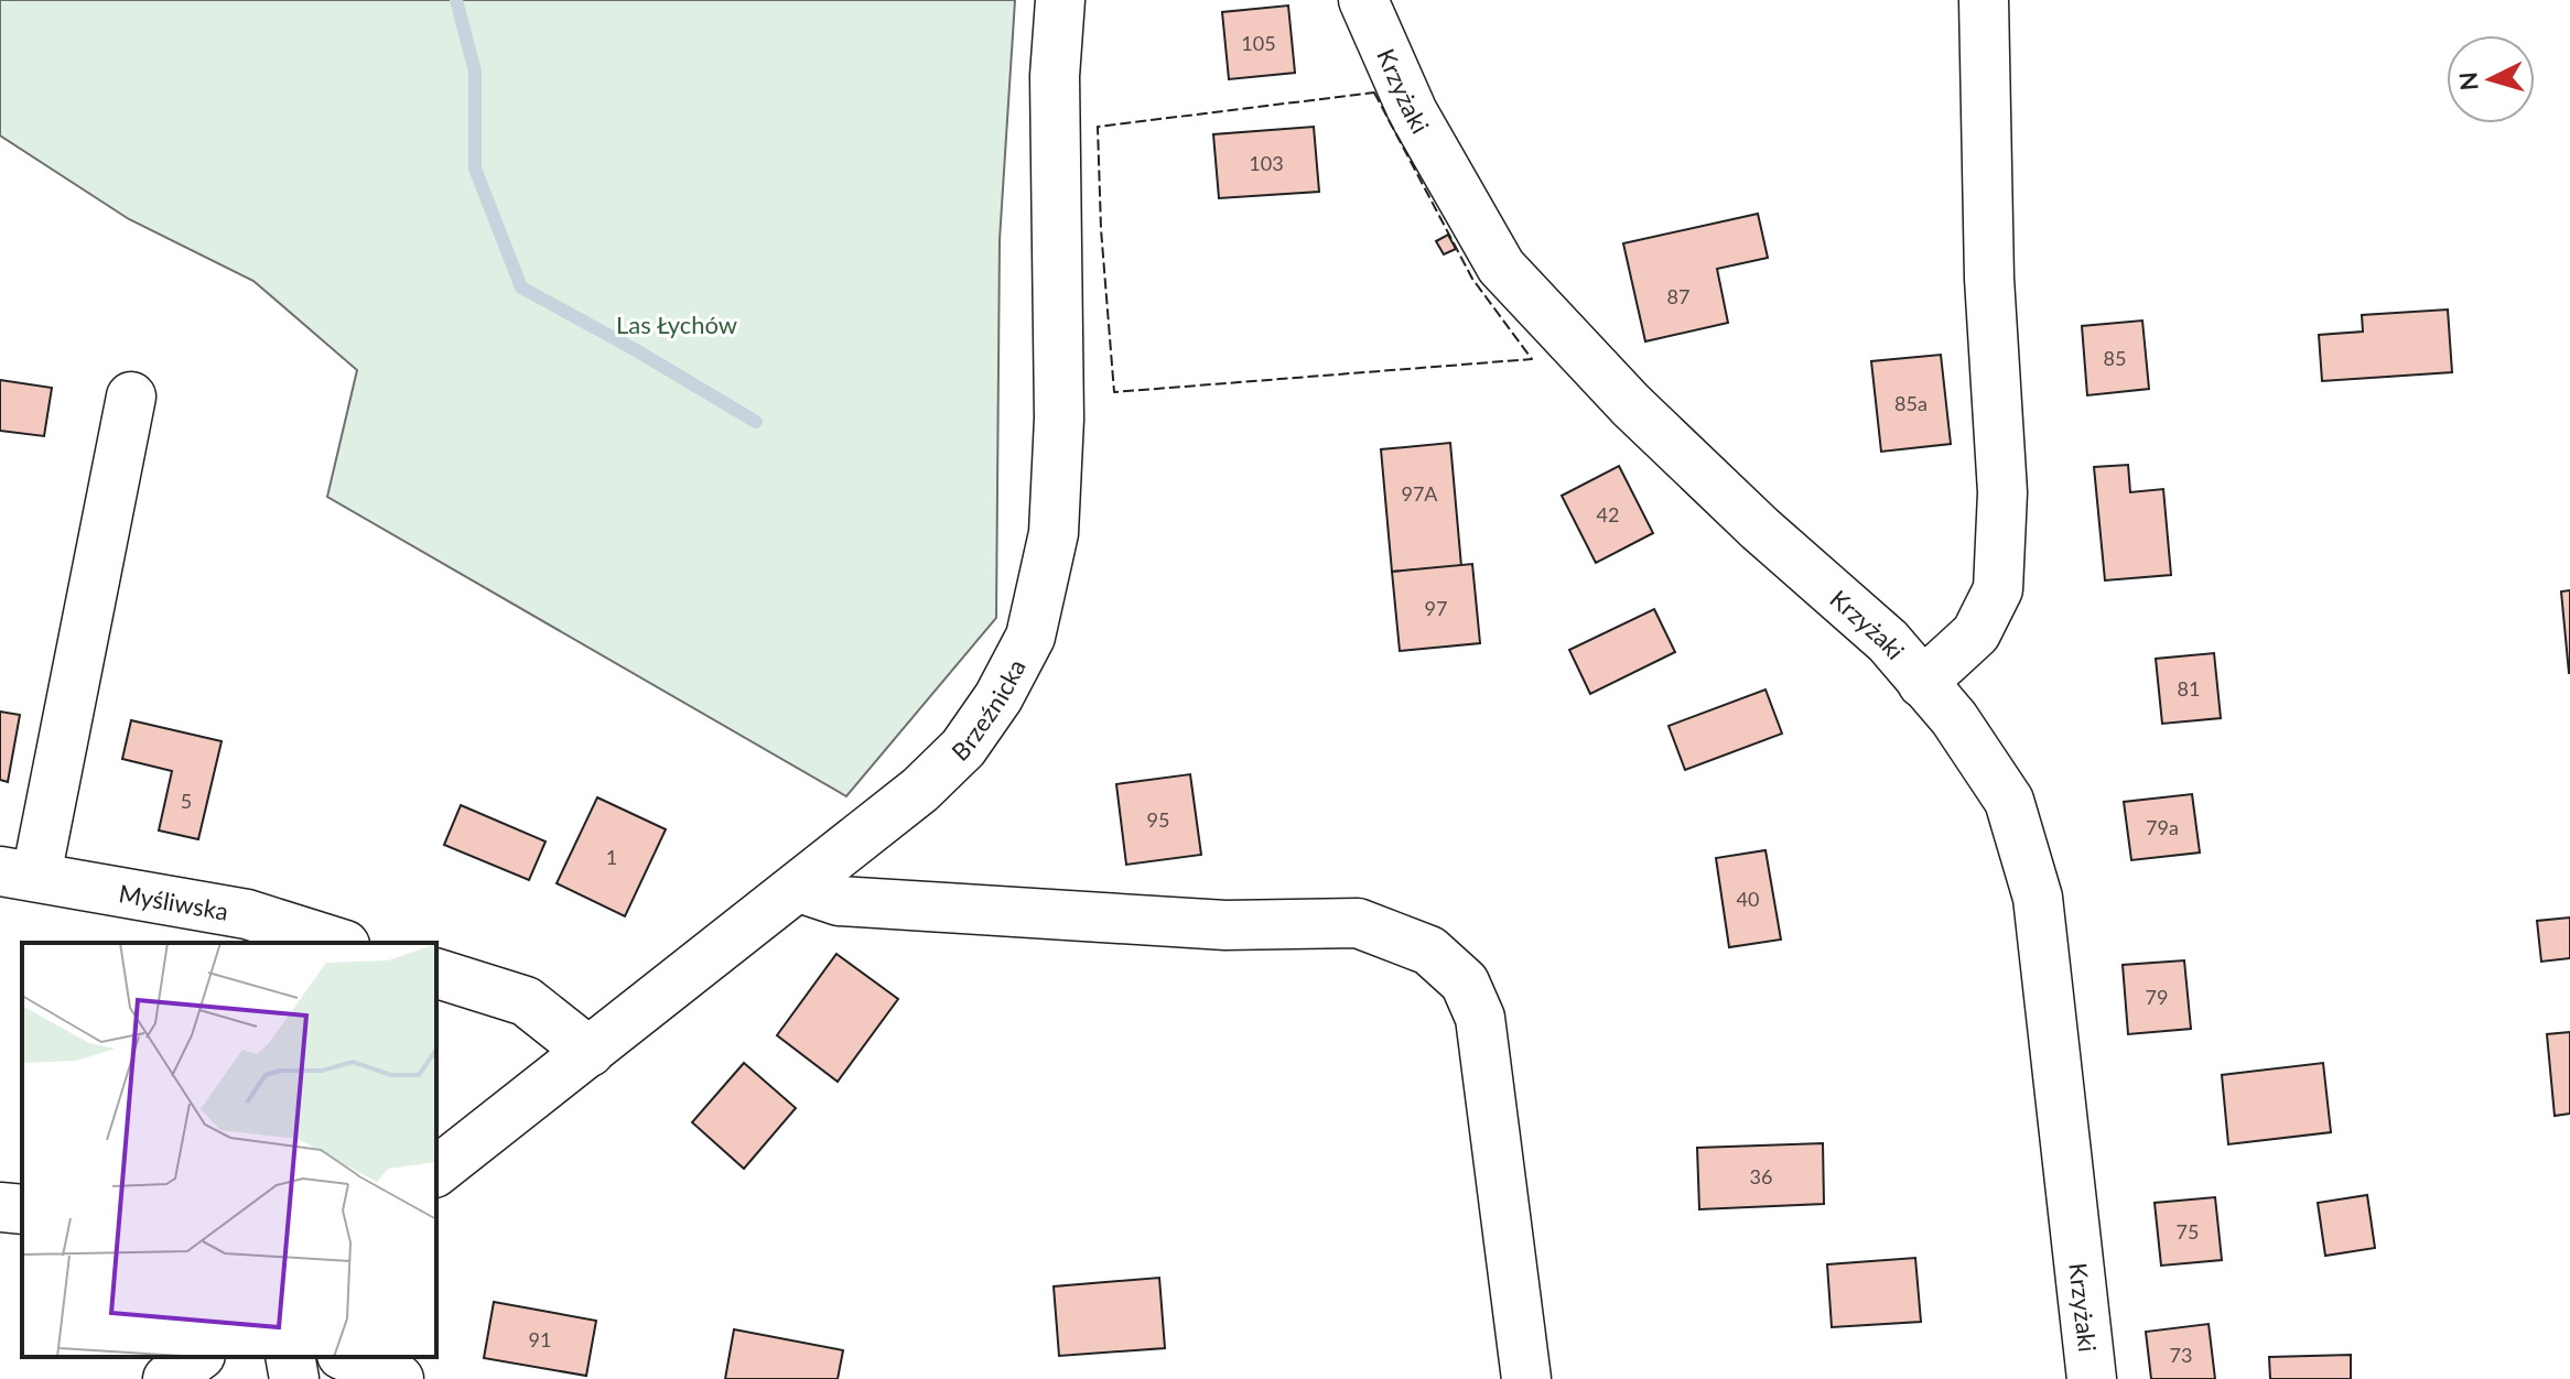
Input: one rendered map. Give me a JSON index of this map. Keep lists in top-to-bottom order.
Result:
{
  "streets": {
    "street": ["Krzyżaki", "Brzeźnicka", "Myśliwska"]
  },
  "parks": ["Las Łychów"],
  "house_numbers": [
    "105",
    "103",
    "87",
    "85",
    "85a",
    "97A",
    "42",
    "97",
    "81",
    "5",
    "95",
    "79a",
    "1",
    "40",
    "79",
    "36",
    "75",
    "91",
    "73"
  ],
  "north": "left"
}
